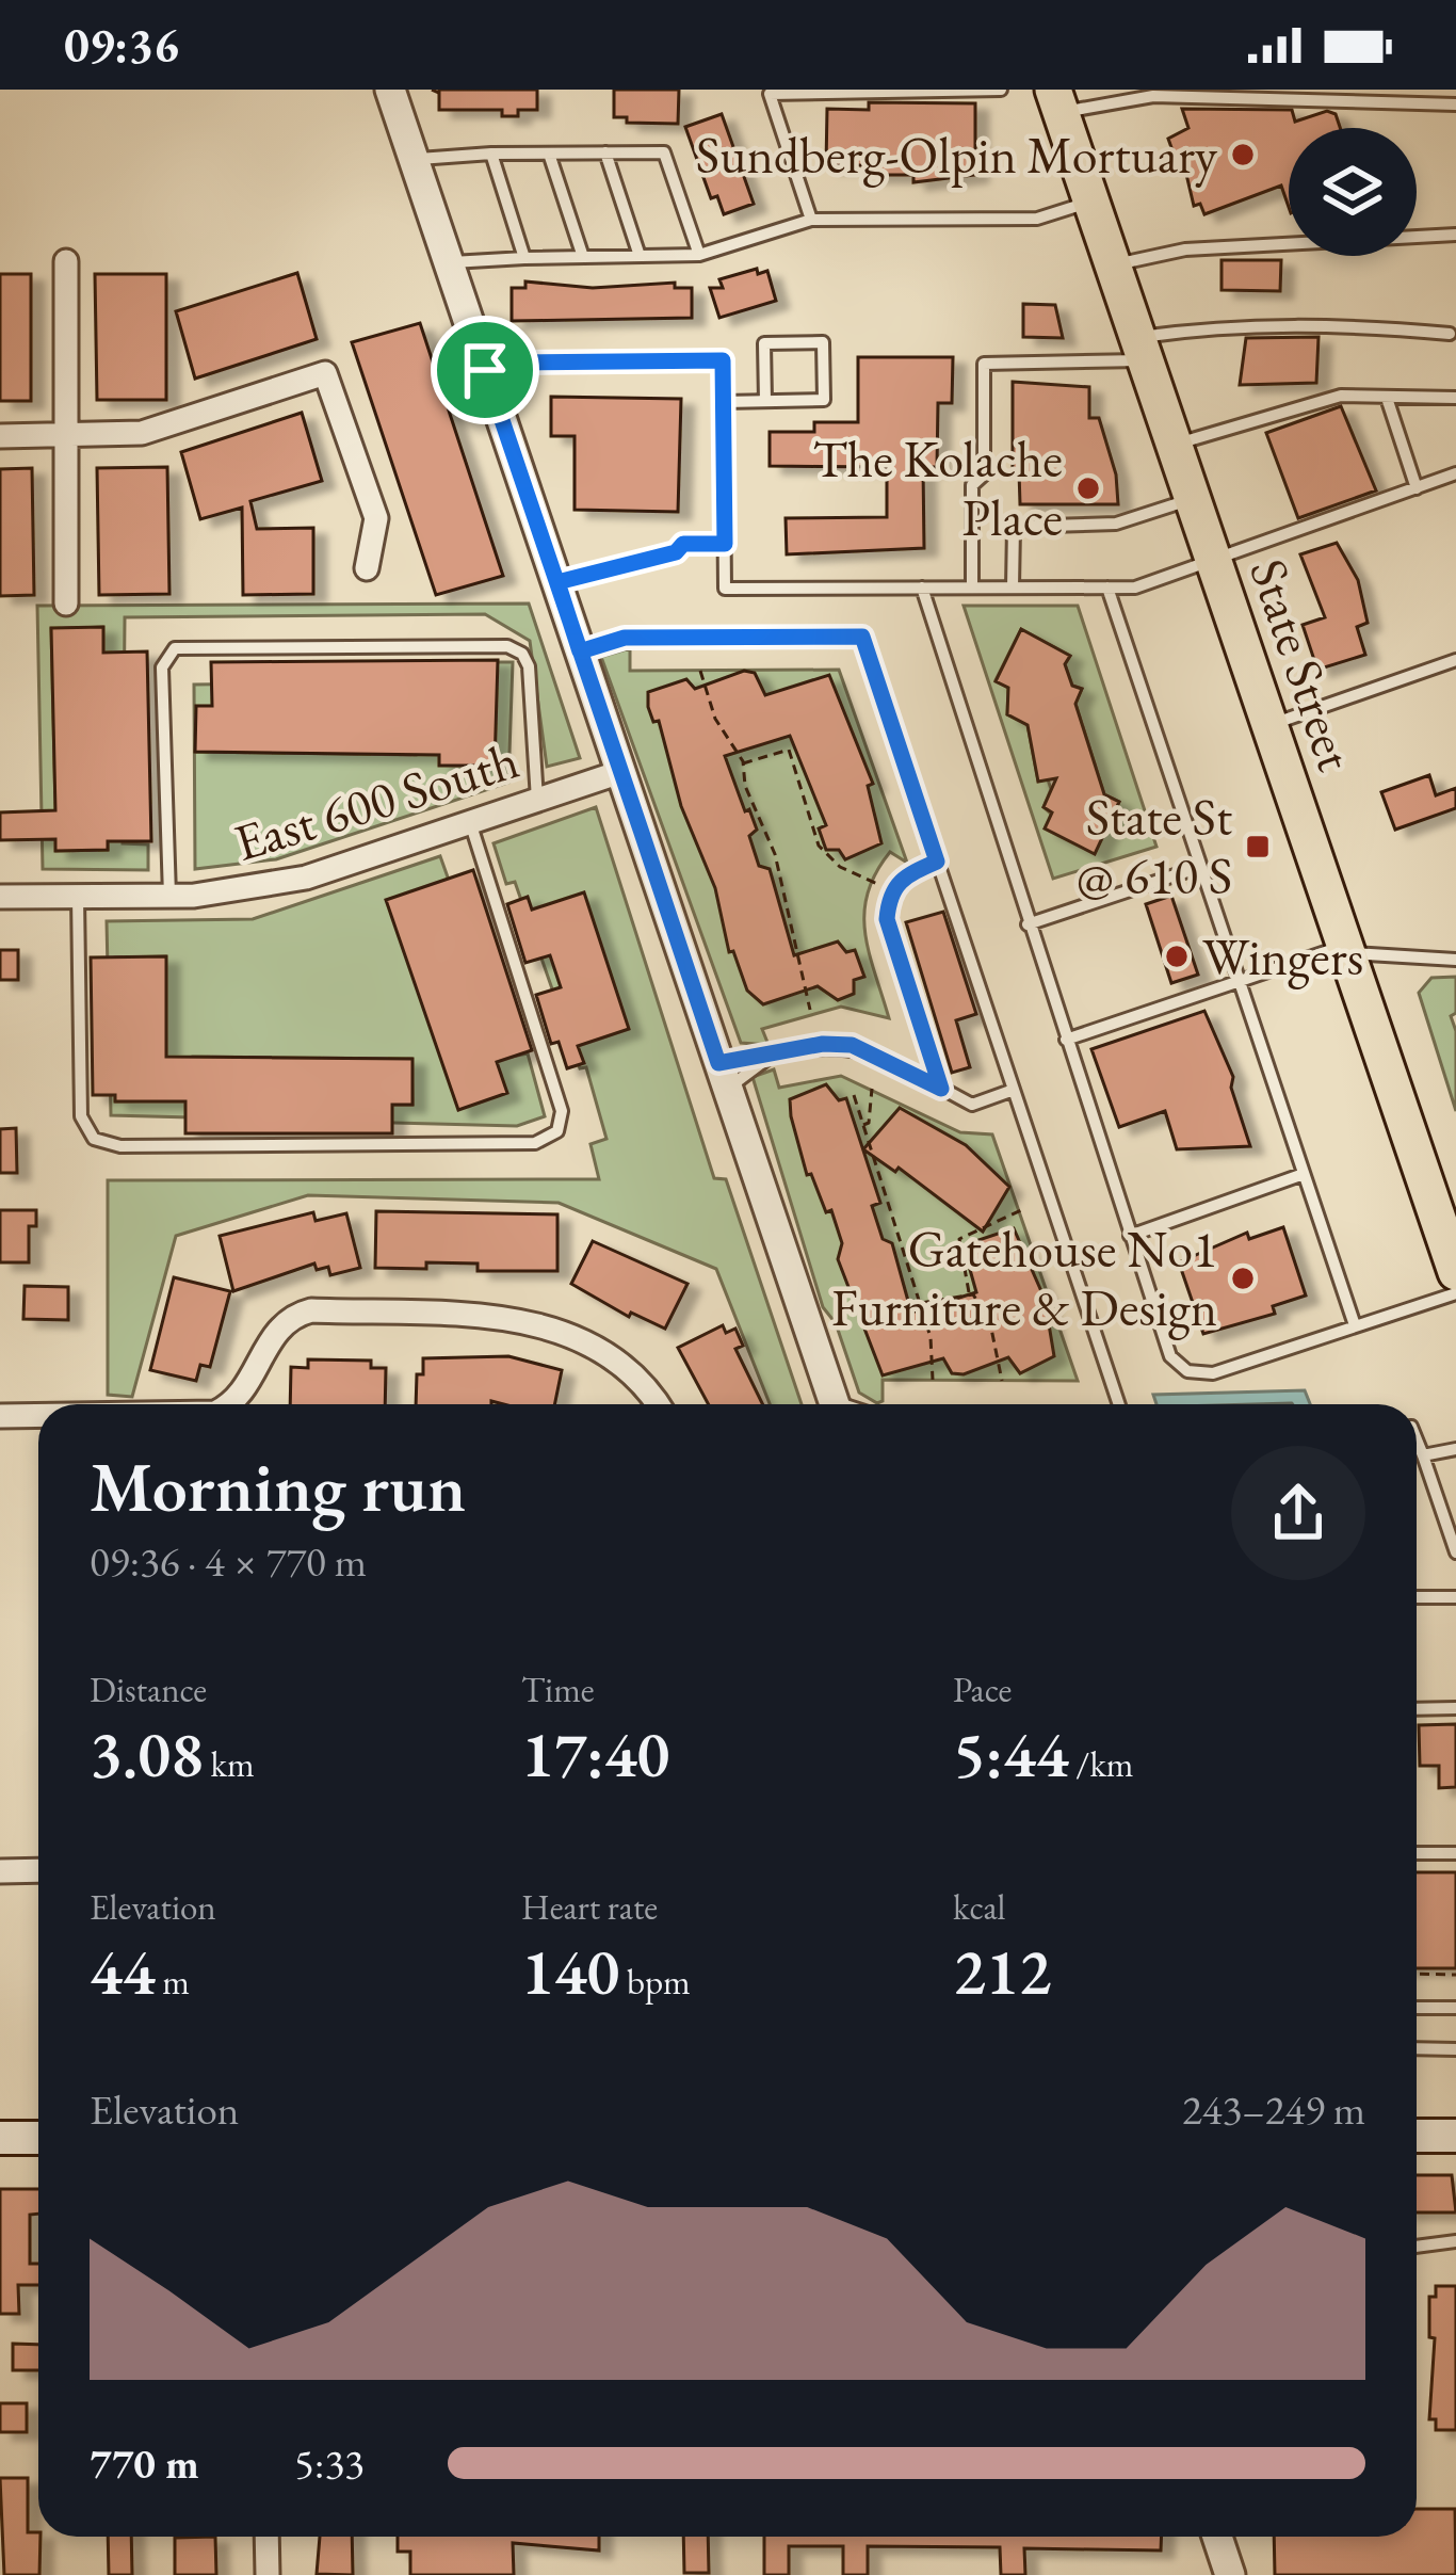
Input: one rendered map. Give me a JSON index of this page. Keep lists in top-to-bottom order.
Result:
{
  "streets": {
    "main road": ["State Street"],
    "street": ["East 600 South"]
  },
  "places": {
    "other": [
      "Sundberg-Olpin Mortuary",
      "The Kolache Place",
      "Wingers",
      "Gatehouse No1 Furniture & Design"
    ],
    "transit": ["State St @ 610 S"]
  },
  "page": {
    "status": "09:36",
    "heading": ["Morning run", "09:36 · 4 × 770 m"],
    "stats": [
      ["Distance", "3.08 km"],
      ["Time", "17:40"],
      ["Pace", "5:44 /km"],
      ["Elevation", "44 m"],
      ["Heart rate", "140 bpm"],
      ["kcal", "212"]
    ],
    "chart": ["Elevation", "243–249 m"],
    "list": [
      {
        "name": "770 m",
        "note": "5:33"
      }
    ]
  }
}
